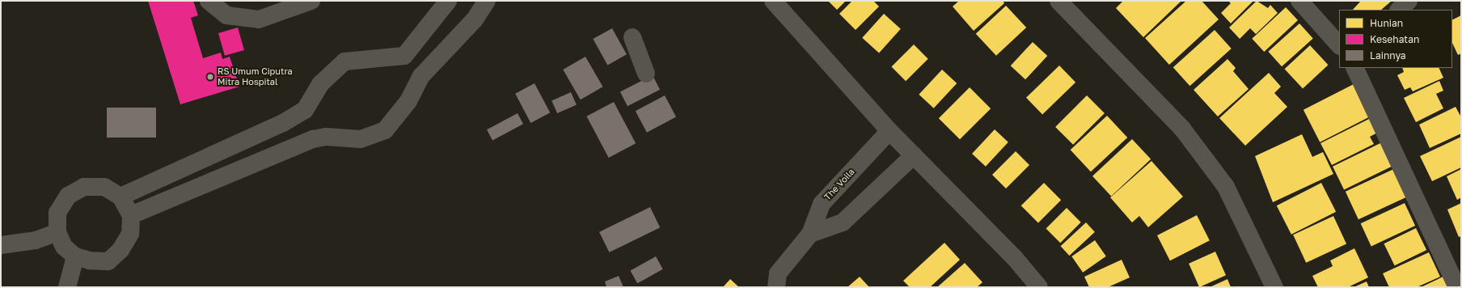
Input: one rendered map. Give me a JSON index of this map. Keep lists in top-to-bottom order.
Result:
{
  "streets": {
    "street": ["The Voila"]
  },
  "places": ["RS Umum Ciputra Mitra Hospital"],
  "legend": ["Hunian", "Kesehatan", "Lainnya"]
}
